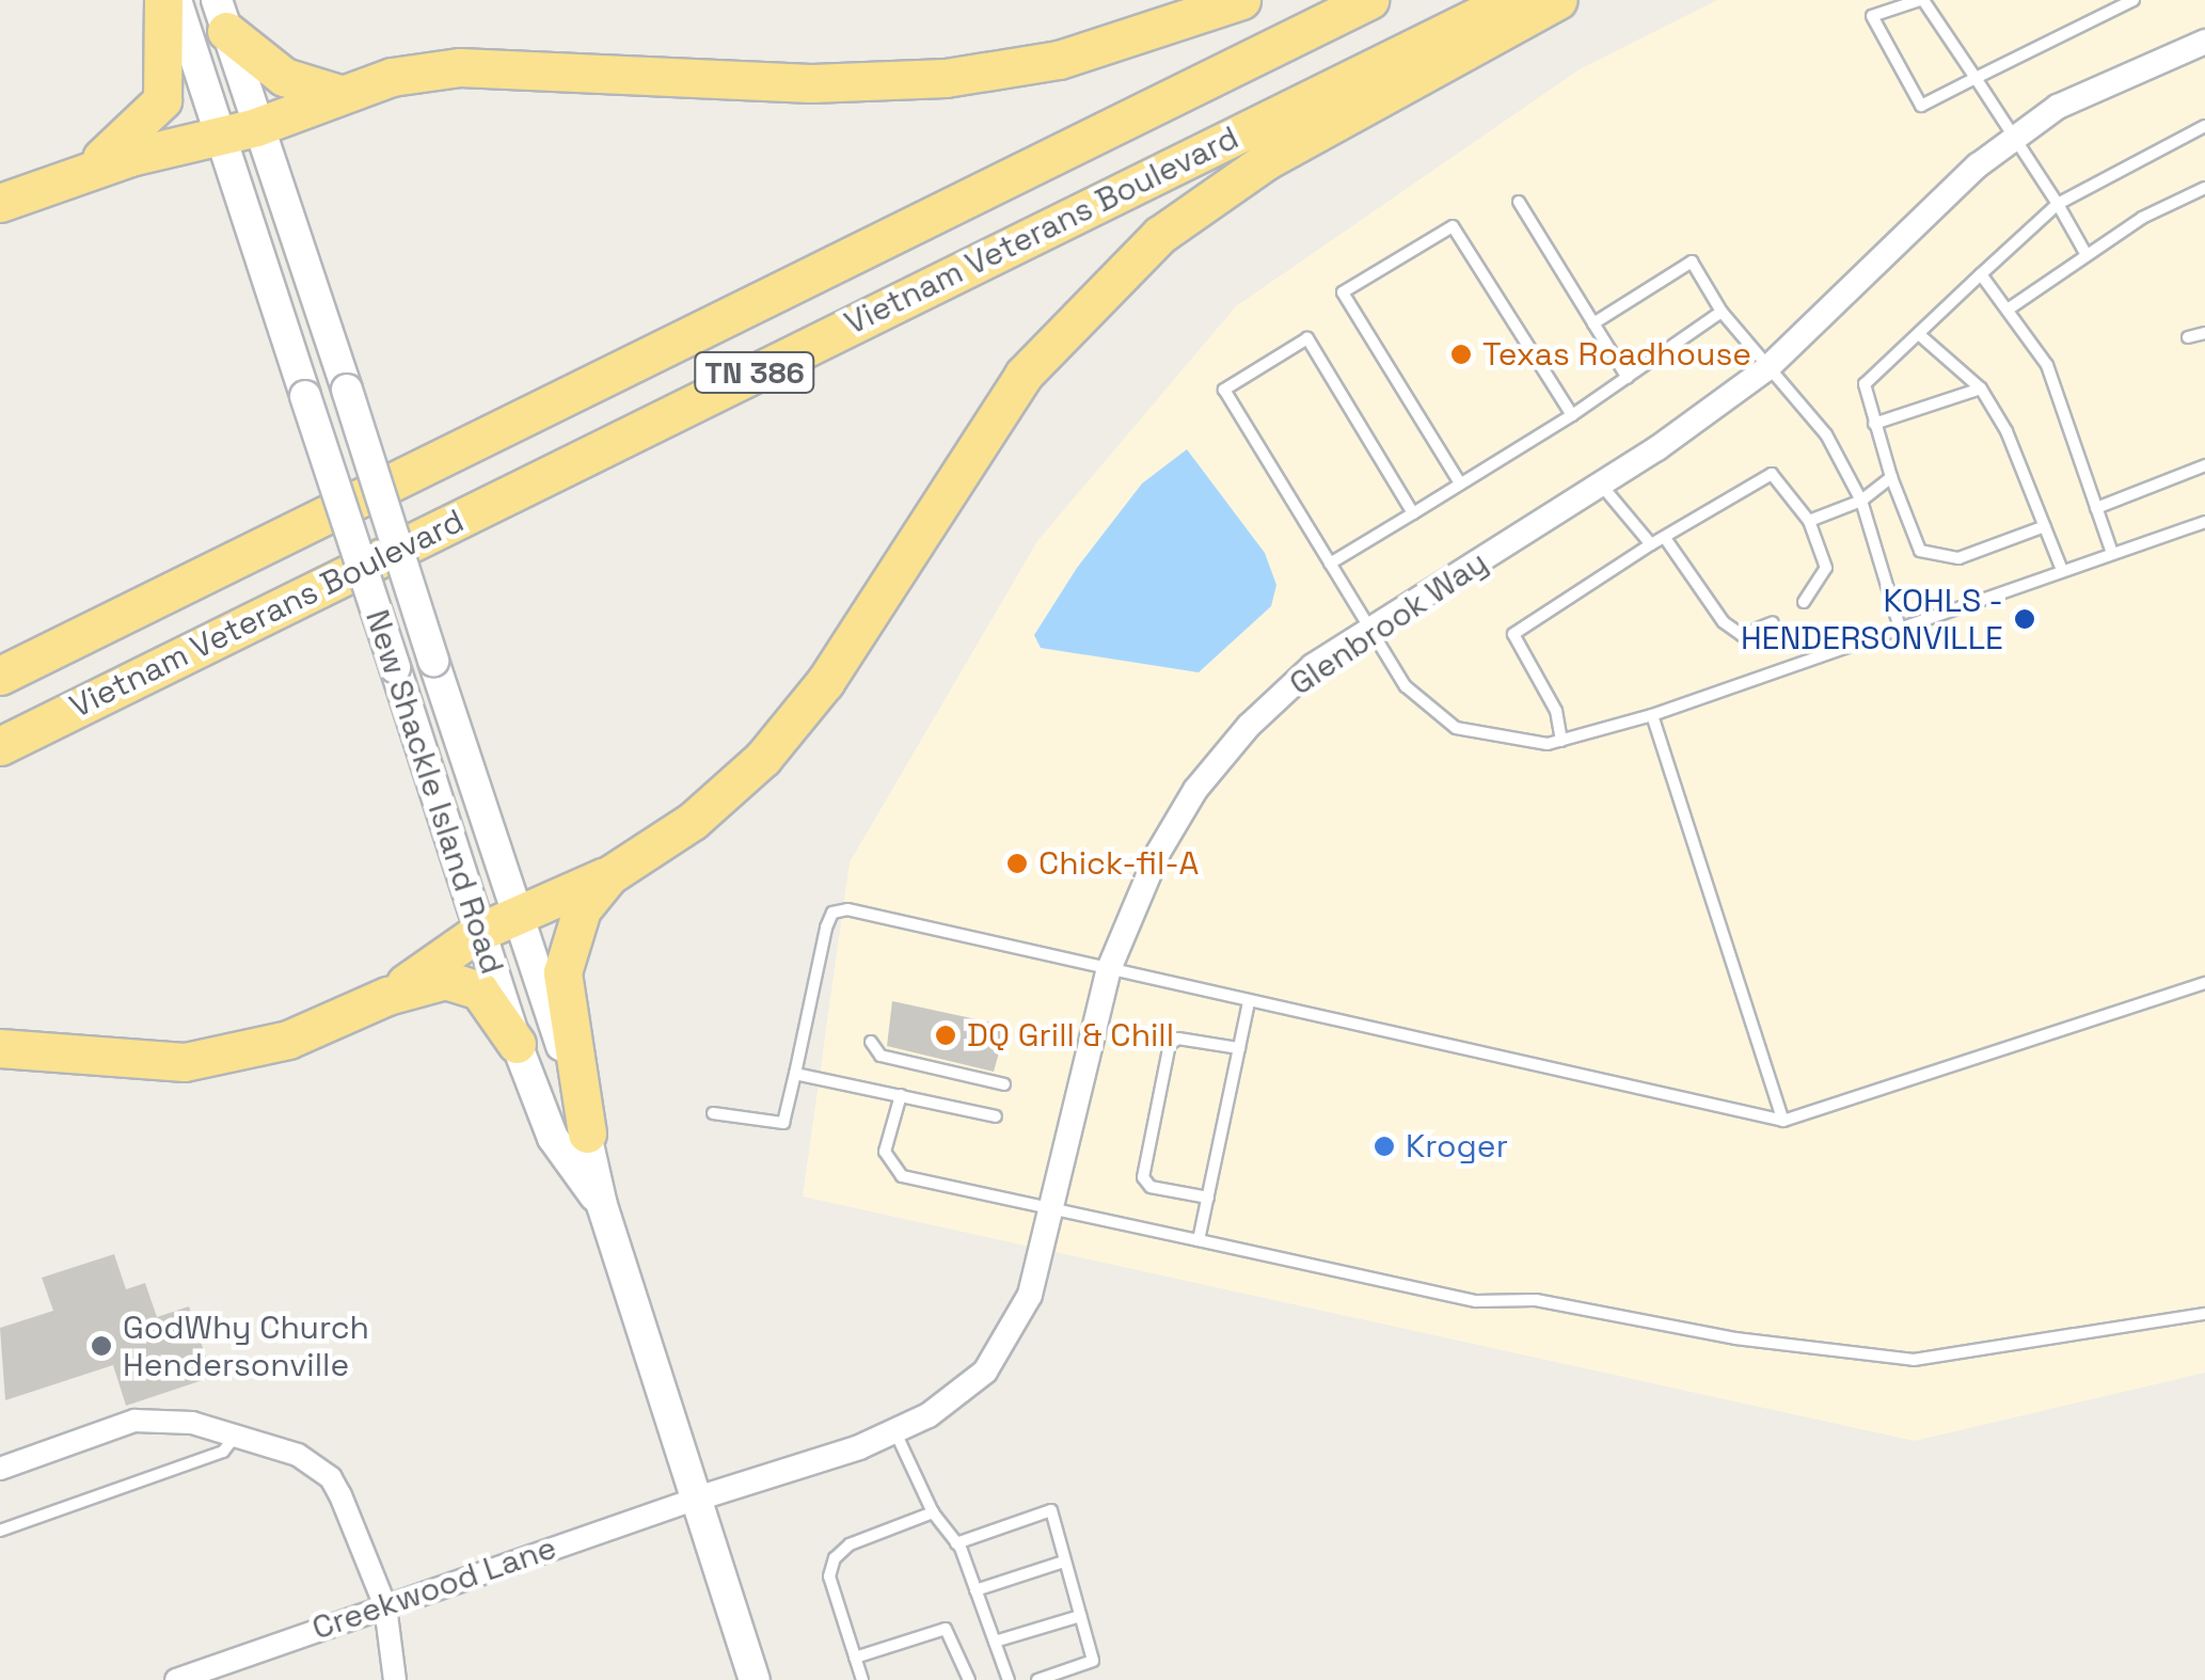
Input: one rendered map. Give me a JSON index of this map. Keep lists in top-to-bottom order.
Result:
{
  "streets": {
    "highway": ["Vietnam Veterans Boulevard", "TN 386"],
    "main road": ["New Shackle Island Road"],
    "street": ["Glenbrook Way", "Creekwood Lane"]
  },
  "crossings": [
    ["Glenbrook Way", "New Shackle Island Road"],
    ["Glenbrook Way", "Creekwood Lane"],
    ["New Shackle Island Road", "Creekwood Lane"]
  ],
  "places": [
    "Texas Roadhouse",
    "KOHLS - HENDERSONVILLE",
    "Chick-fil-A",
    "DQ Grill & Chill",
    "Kroger",
    "GodWhy Church Hendersonville"
  ]
}
